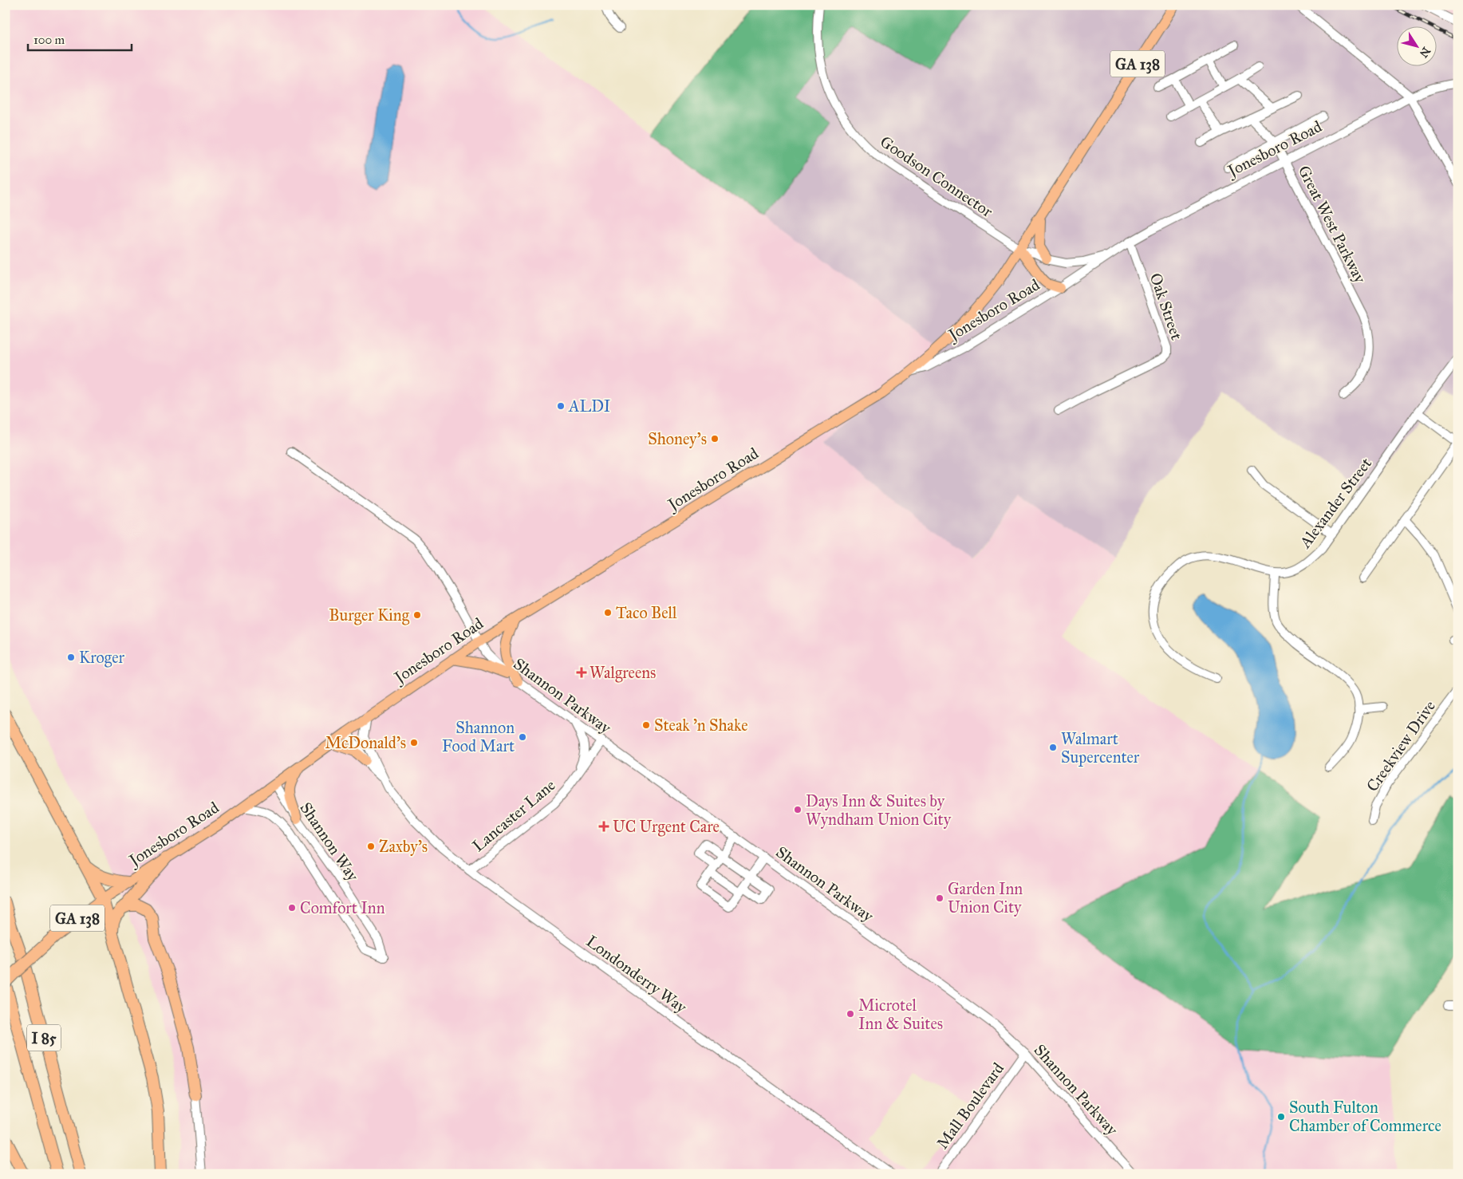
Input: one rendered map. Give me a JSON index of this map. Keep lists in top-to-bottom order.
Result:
{
  "streets": {
    "highway": ["GA 138", "Jonesboro Road", "I 85"],
    "street": [
      "Goodson Connector",
      "Great West Parkway",
      "Oak Street",
      "Alexander Street",
      "Shannon Parkway",
      "Creekview Drive",
      "Lancaster Lane",
      "Shannon Way",
      "Londonderry Way",
      "Mall Boulevard"
    ]
  },
  "crossings": [
    ["GA 138", "Jonesboro Road"],
    ["GA 138", "Goodson Connector"],
    ["Jonesboro Road", "Goodson Connector"],
    ["Jonesboro Road", "Great West Parkway"],
    ["Jonesboro Road", "Oak Street"],
    ["Jonesboro Road", "Shannon Parkway"],
    ["Jonesboro Road", "Shannon Way"],
    ["Jonesboro Road", "Londonderry Way"],
    ["Jonesboro Road", "I 85"],
    ["Shannon Parkway", "Lancaster Lane"],
    ["Shannon Parkway", "Mall Boulevard"],
    ["Lancaster Lane", "Londonderry Way"]
  ],
  "places": {
    "other": [
      "ALDI",
      "Shoney's",
      "Taco Bell",
      "Burger King",
      "Kroger",
      "Steak 'n Shake",
      "Shannon Food Mart",
      "McDonald's",
      "Walmart Supercenter",
      "Days Inn & Suites by Wyndham Union City",
      "Zaxby's",
      "Garden Inn Union City",
      "Comfort Inn",
      "Microtel Inn & Suites",
      "South Fulton Chamber of Commerce"
    ],
    "health": ["Walgreens", "UC Urgent Care"]
  },
  "scale_bar": "100 m",
  "north": "bottom right"
}
